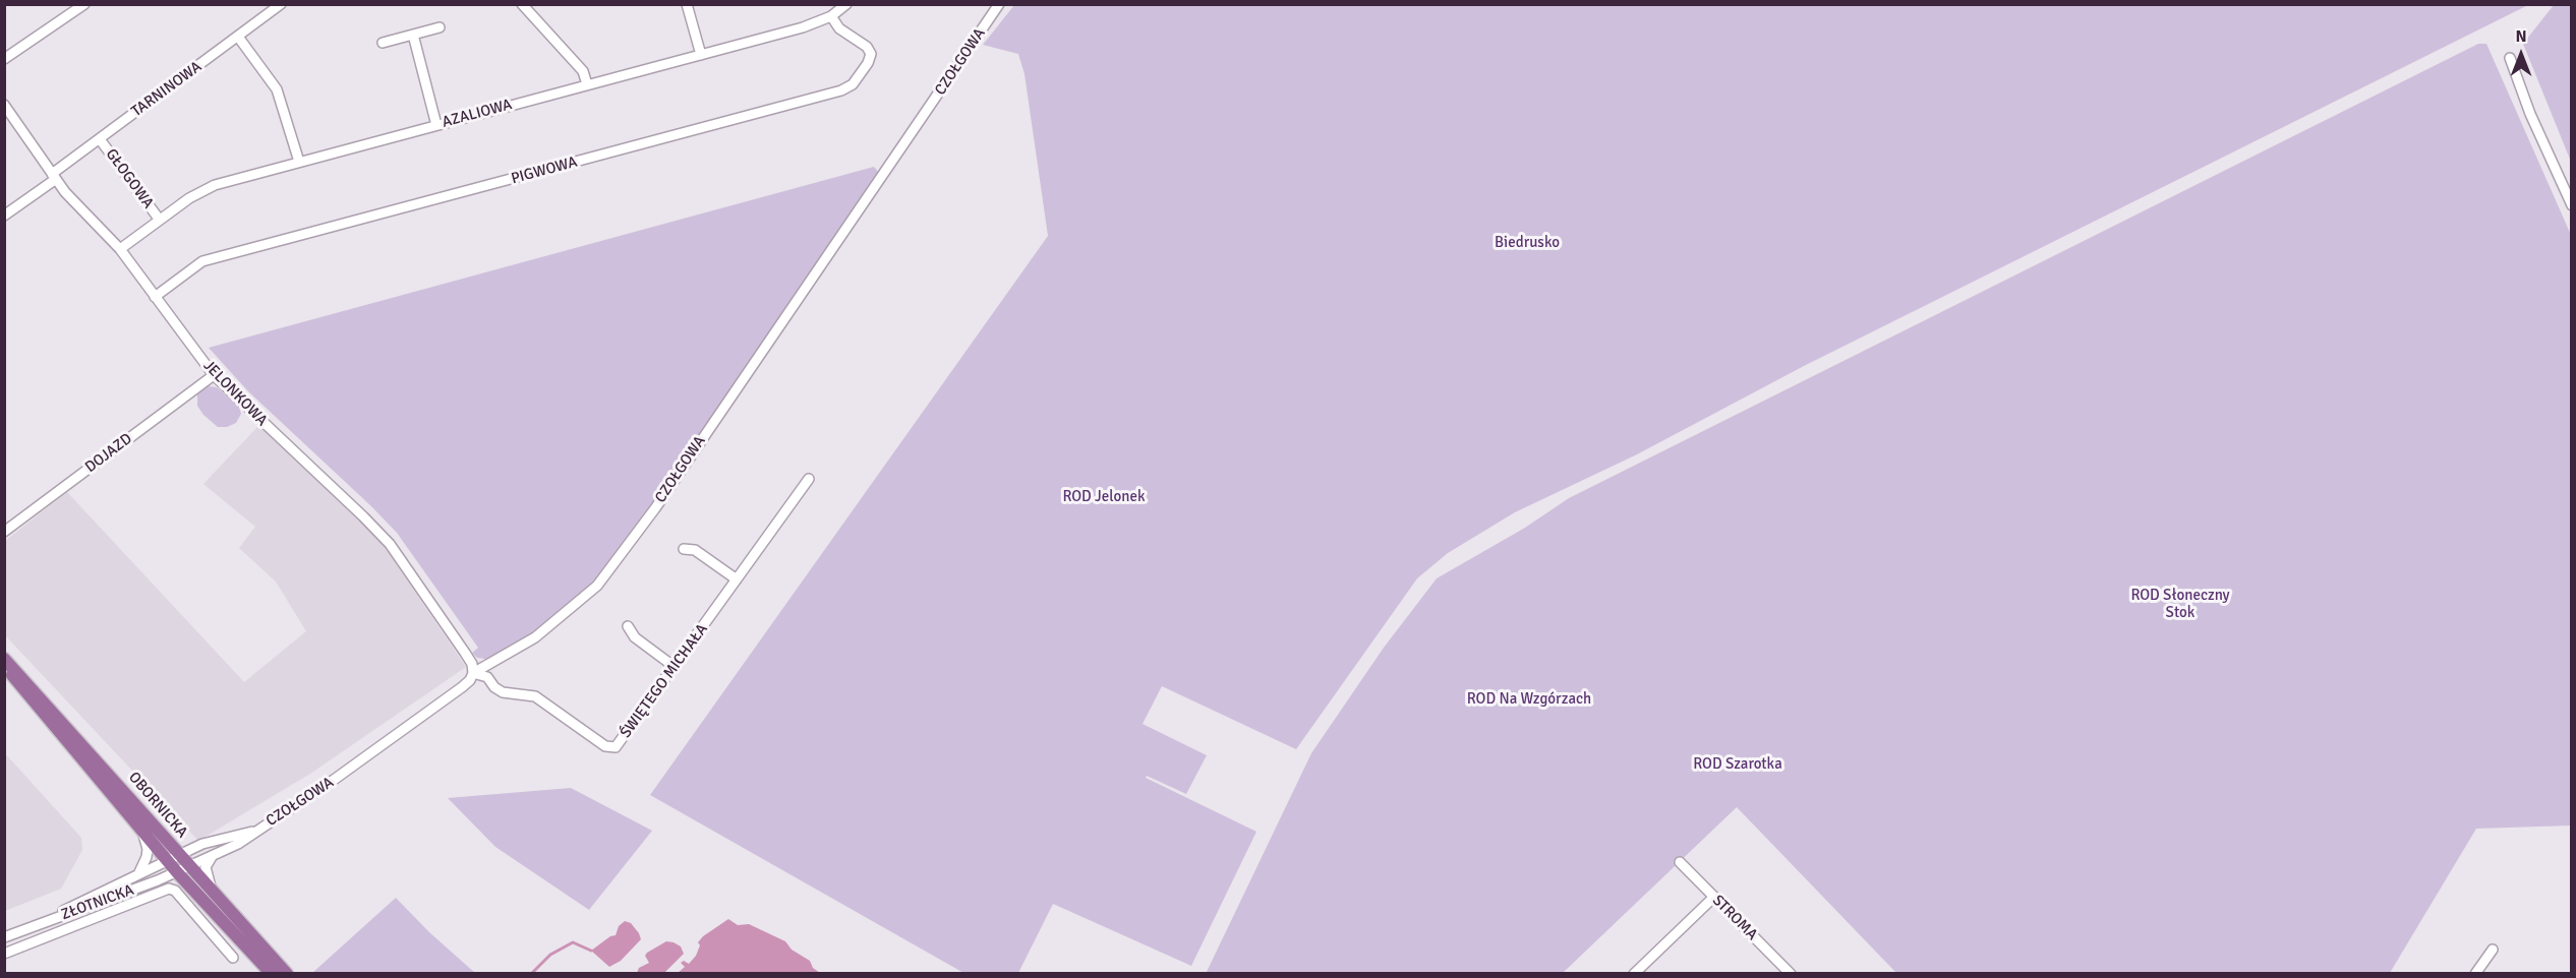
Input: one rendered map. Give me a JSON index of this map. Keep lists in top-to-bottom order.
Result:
{
  "streets": {
    "main road": ["OBORNICKA"],
    "street": [
      "CZOŁGOWA",
      "TARNINOWA",
      "AZALIOWA",
      "PIGWOWA",
      "GŁOGOWA",
      "JELONKOWA",
      "DOJAZD",
      "ŚWIĘTEGO MICHAŁA",
      "ZŁOTNICKA",
      "STROMA"
    ]
  },
  "crossings": [
    ["CZOŁGOWA", "JELONKOWA"],
    ["CZOŁGOWA", "ŚWIĘTEGO MICHAŁA"],
    ["CZOŁGOWA", "OBORNICKA"],
    ["CZOŁGOWA", "ZŁOTNICKA"],
    ["TARNINOWA", "GŁOGOWA"],
    ["TARNINOWA", "JELONKOWA"],
    ["AZALIOWA", "PIGWOWA"],
    ["AZALIOWA", "GŁOGOWA"],
    ["AZALIOWA", "JELONKOWA"],
    ["PIGWOWA", "JELONKOWA"],
    ["JELONKOWA", "DOJAZD"],
    ["JELONKOWA", "ŚWIĘTEGO MICHAŁA"],
    ["OBORNICKA", "ZŁOTNICKA"]
  ],
  "parks": [
    "Biedrusko",
    "ROD Jelonek",
    "ROD Słoneczny Stok",
    "ROD Na Wzgórzach",
    "ROD Szarotka"
  ],
  "north": "top"
}
